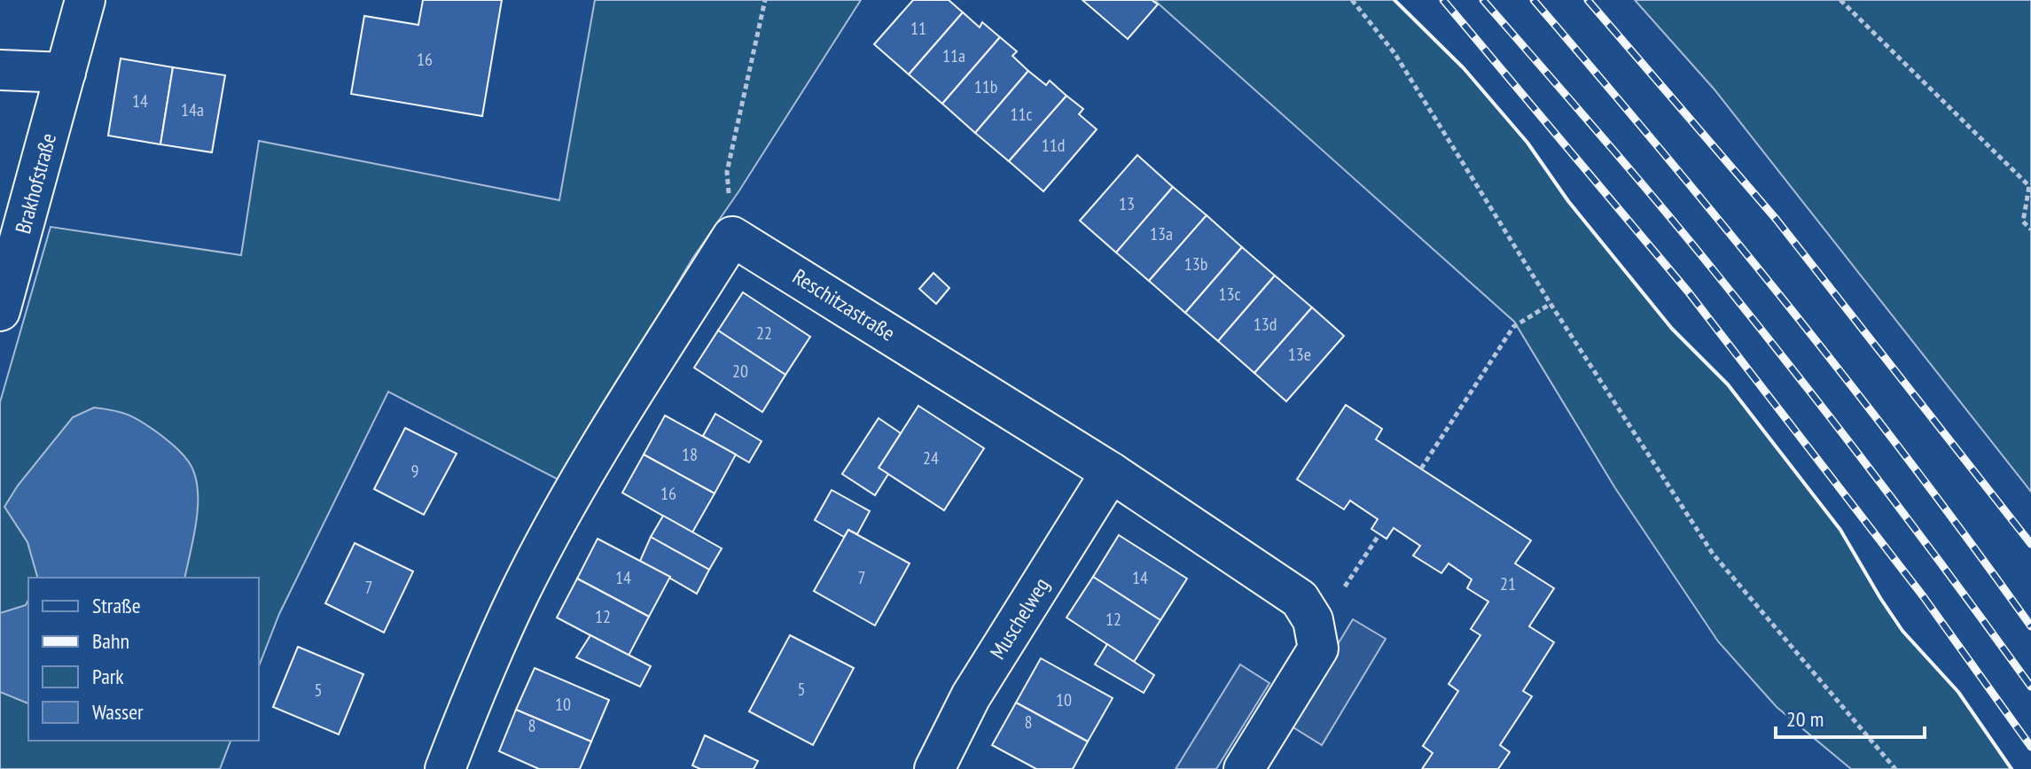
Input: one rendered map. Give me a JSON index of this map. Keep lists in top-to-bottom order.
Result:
{
  "streets": {
    "street": ["Brakhofstraße", "Reschitzastraße", "Muschelweg"]
  },
  "crossings": [
    ["Reschitzastraße", "Muschelweg"]
  ],
  "house_numbers": [
    "11",
    "11a",
    "16",
    "11b",
    "14",
    "14a",
    "11c",
    "11d",
    "13",
    "13a",
    "13b",
    "13c",
    "13d",
    "22",
    "13e",
    "20",
    "18",
    "24",
    "9",
    "16",
    "14",
    "7",
    "14",
    "21",
    "7",
    "12",
    "12",
    "5",
    "5",
    "10",
    "10",
    "8",
    "8"
  ],
  "legend": [
    "Straße",
    "Bahn",
    "Park",
    "Wasser"
  ],
  "scale_bar": "20 m"
}
